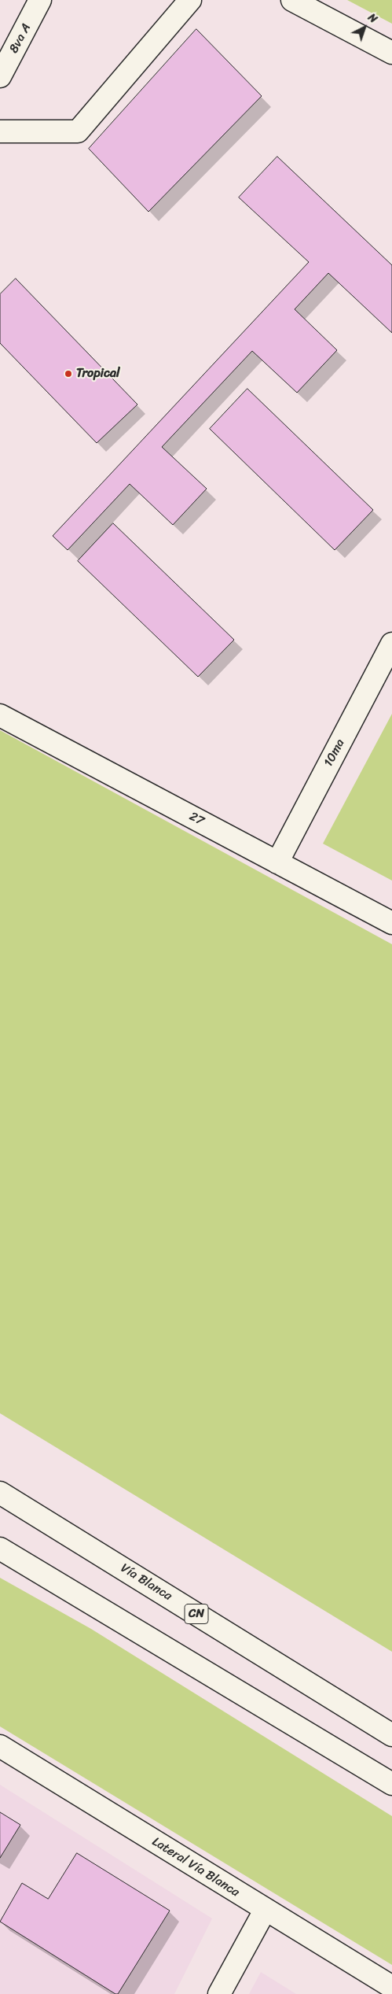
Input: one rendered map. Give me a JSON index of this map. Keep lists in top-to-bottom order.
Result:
{
  "streets": {
    "main road": [
      "8va A",
      "10ma",
      "27",
      "Vía Blanca",
      "CN",
      "Lateral Vía Blanca"
    ]
  },
  "crossings": [
    ["10ma", "27"]
  ],
  "places": ["Tropical"],
  "north": "top right"
}
